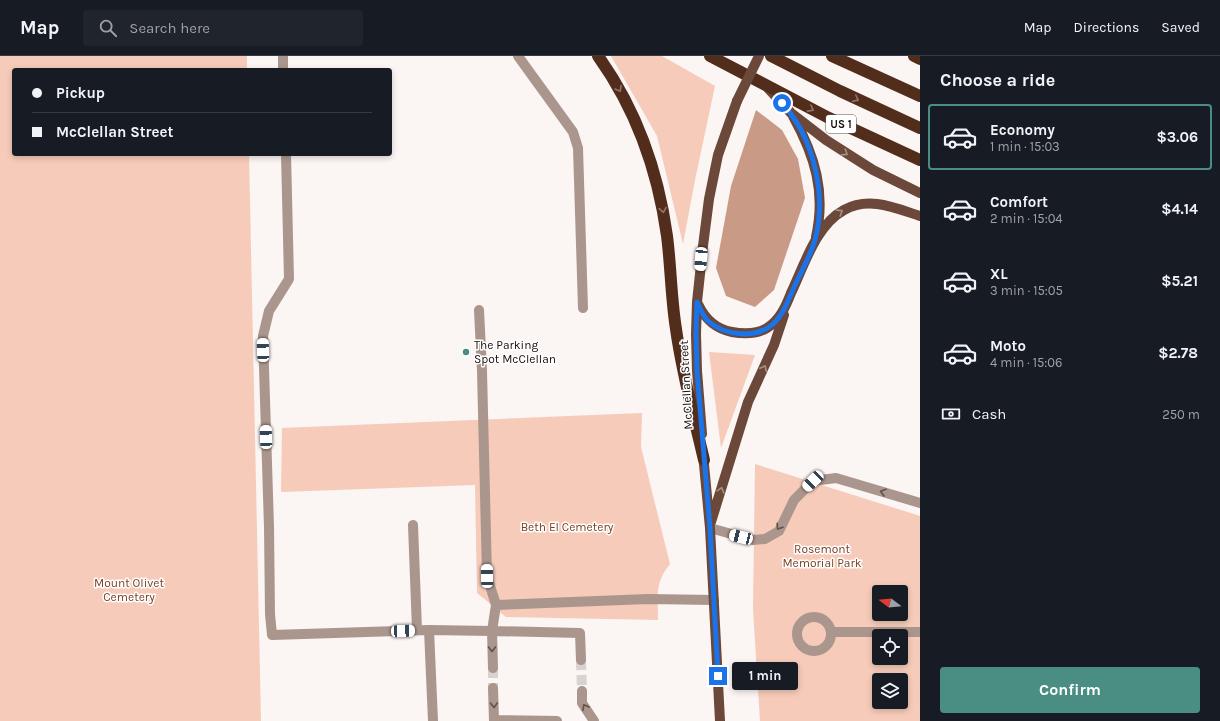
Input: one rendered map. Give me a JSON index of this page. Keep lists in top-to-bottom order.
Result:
{
  "streets": {
    "highway": ["US 1"],
    "main road": ["McClellan Street"]
  },
  "parks": ["Beth El Cemetery", "Rosemont Memorial Park", "Mount Olivet Cemetery"],
  "places": ["The Parking Spot McClellan"],
  "north": "left",
  "page": {
    "header": "Map",
    "search": "Search here",
    "nav": ["Map", "Directions", "Saved"],
    "heading": "Choose a ride",
    "banner": ["Pickup", "McClellan Street"],
    "list": [
      {
        "name": "Economy",
        "note": "1 min · 15:03",
        "value": "$3.06"
      },
      {
        "name": "Comfort",
        "note": "2 min · 15:04",
        "value": "$4.14"
      },
      {
        "name": "XL",
        "note": "3 min · 15:05",
        "value": "$5.21"
      },
      {
        "name": "Moto",
        "note": "4 min · 15:06",
        "value": "$2.78"
      }
    ],
    "pay": ["Cash", "250 m"],
    "buttons": "Confirm",
    "bubble": "1 min"
  }
}
